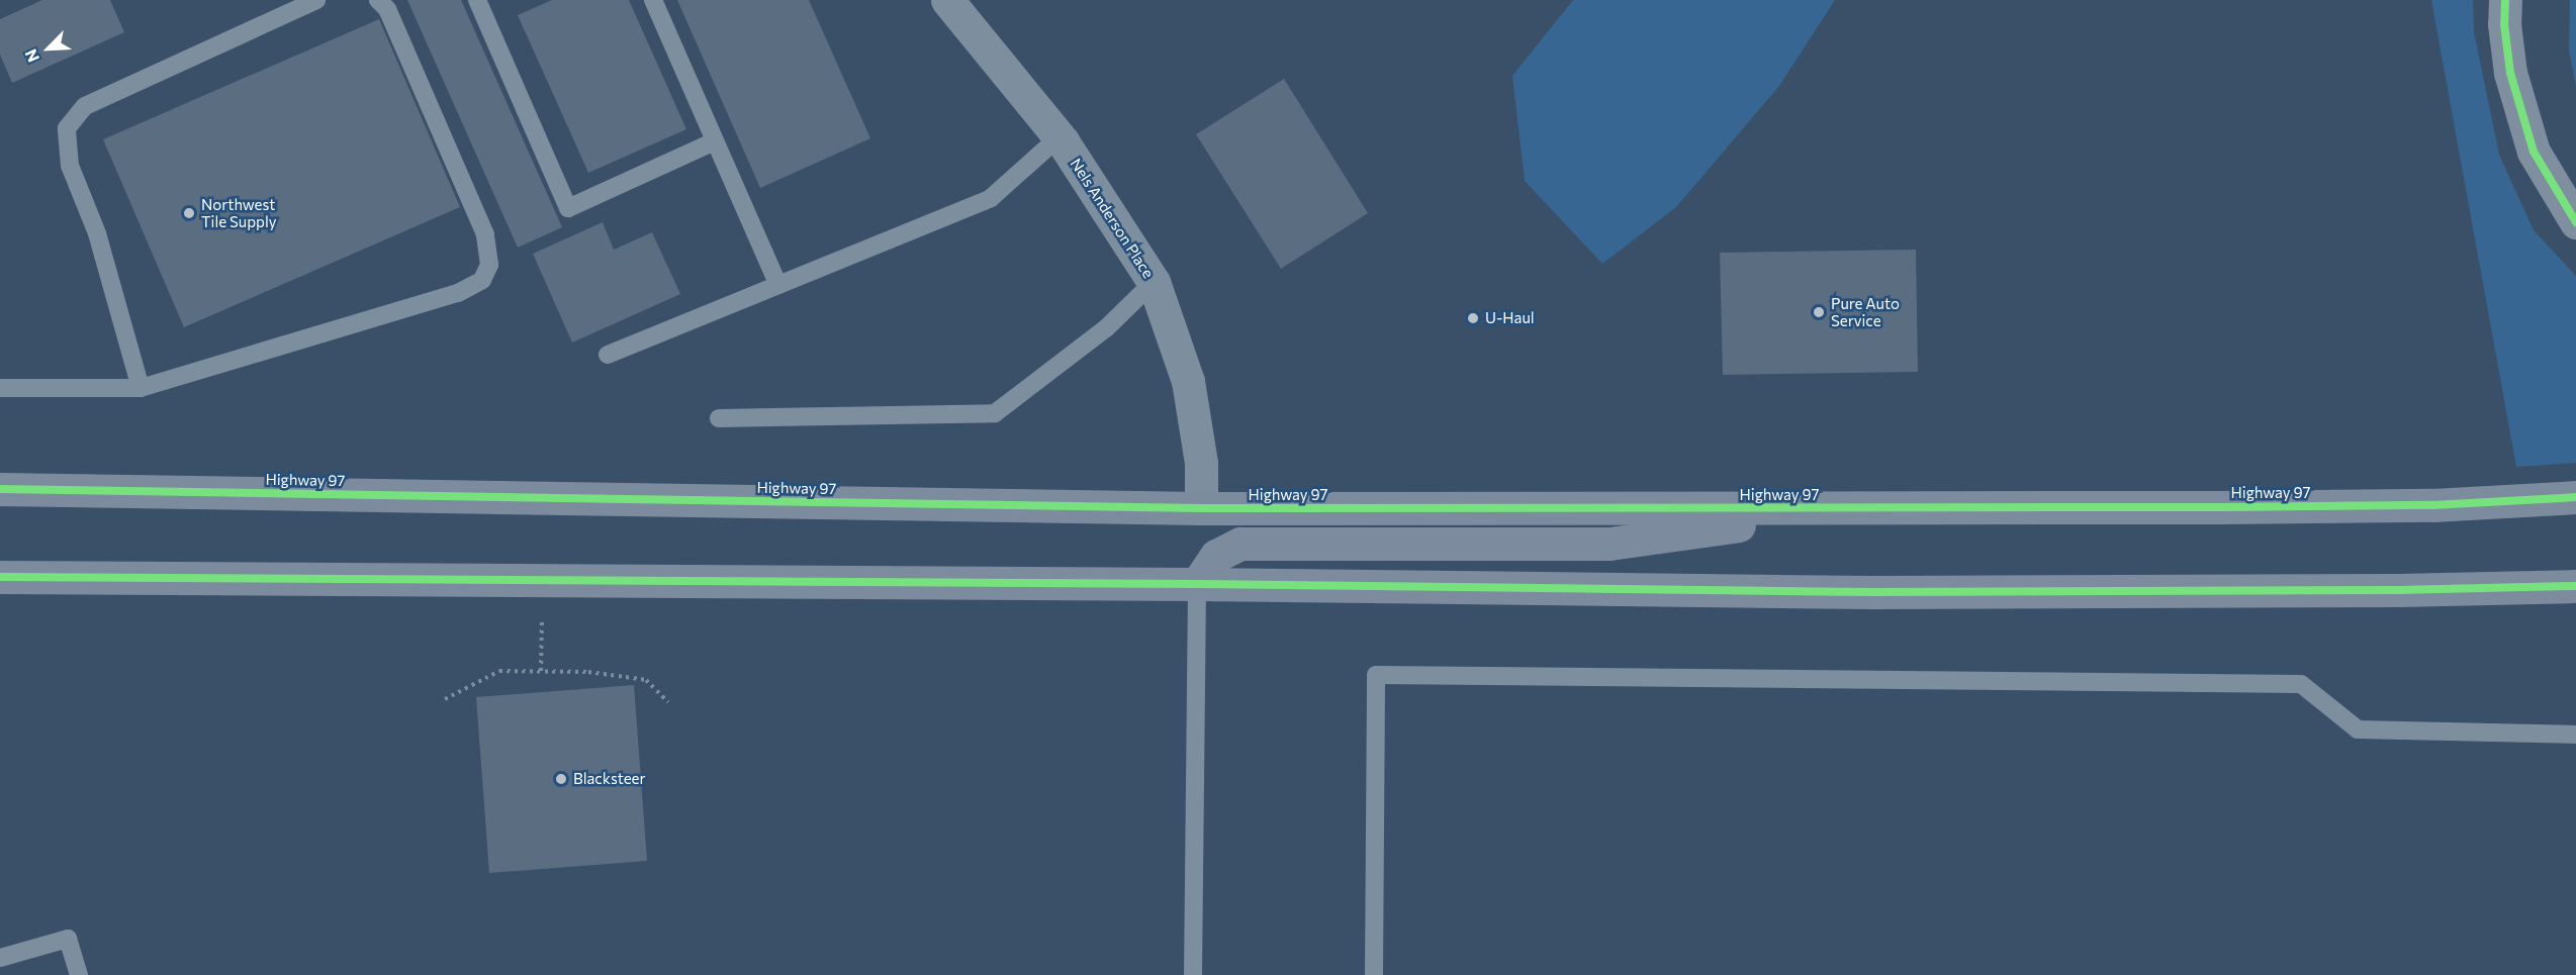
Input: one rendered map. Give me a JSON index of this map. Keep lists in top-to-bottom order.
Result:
{
  "streets": {
    "main road": ["Highway 97"],
    "street": ["Nels Anderson Place"]
  },
  "crossings": [
    ["Nels Anderson Place", "Highway 97"]
  ],
  "places": [
    "Northwest Tile Supply",
    "Pure Auto Service",
    "U-Haul",
    "Blacksteer"
  ],
  "north": "bottom left"
}
